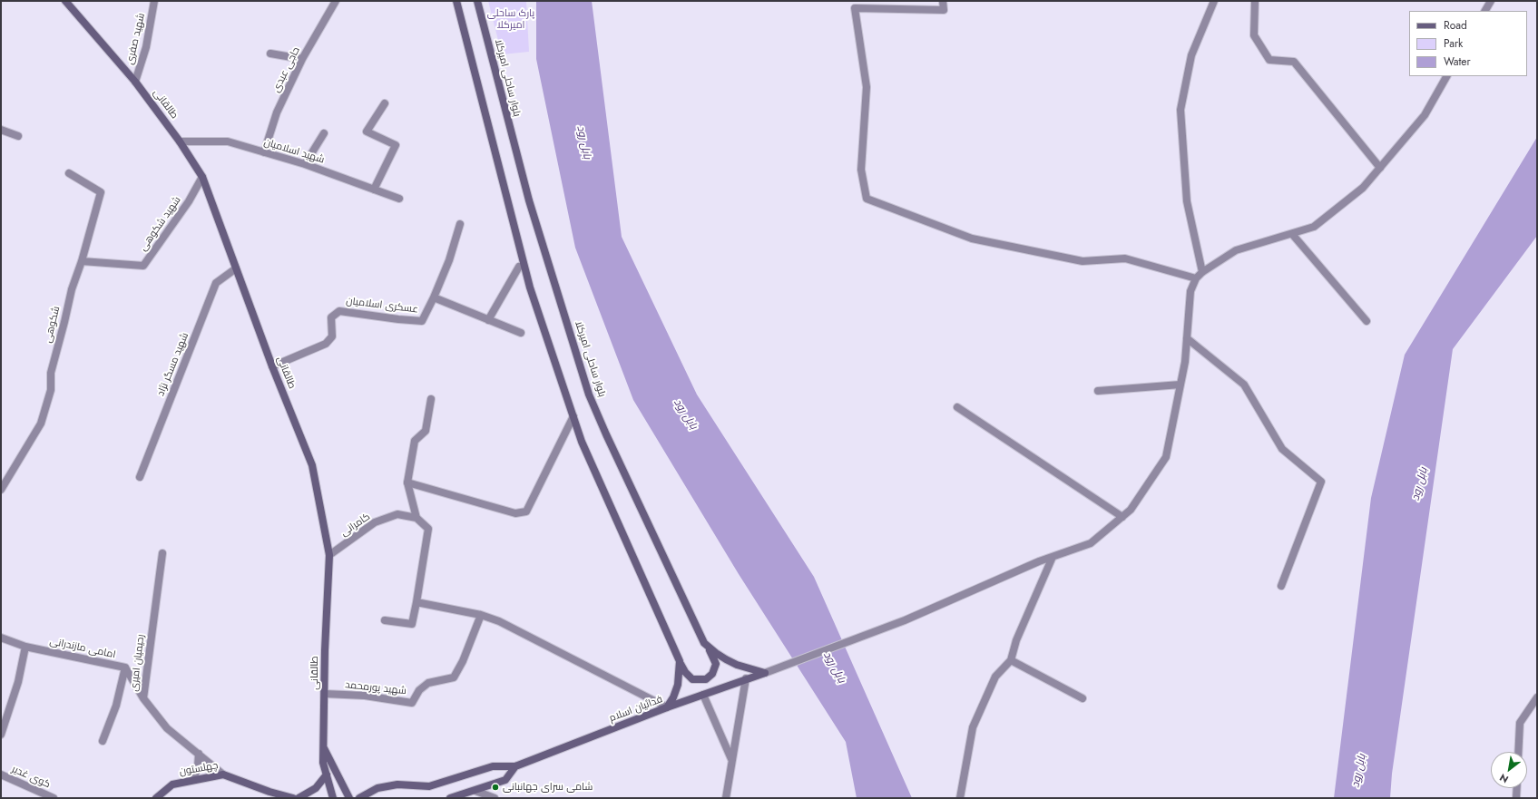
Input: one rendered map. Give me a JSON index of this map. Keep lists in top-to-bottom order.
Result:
{
  "streets": {
    "main road": [
      "بلوار ساحلی امیرکلا",
      "طالقانی",
      "فدائیان اسلام",
      "چهلستون"
    ],
    "street": [
      "شهید صفری",
      "حاجی عبدی",
      "شهید اسلامیان",
      "شهید شکوهی",
      "عسکری اسلامیان",
      "شکوهی",
      "شهید مسگر نژاد",
      "کامرانی",
      "امامی مازندرانی",
      "رحیمیان امیری",
      "شهید پورمحمد",
      "کوی غدیر"
    ]
  },
  "crossings": [
    ["شهید صفری", "طالقانی"],
    ["حاجی عبدی", "شهید اسلامیان"],
    ["بلوار ساحلی امیرکلا", "فدائیان اسلام"],
    ["طالقانی", "شهید اسلامیان"],
    ["طالقانی", "شهید شکوهی"],
    ["طالقانی", "عسکری اسلامیان"],
    ["طالقانی", "شهید مسگر نژاد"],
    ["طالقانی", "کامرانی"],
    ["طالقانی", "شهید پورمحمد"],
    ["شهید شکوهی", "شکوهی"],
    ["امامی مازندرانی", "رحیمیان امیری"],
    ["رحیمیان امیری", "چهلستون"]
  ],
  "water": ["بابل رود"],
  "parks": ["پارک ساحلی امیرکلا"],
  "places": ["شامی سرای جهانبانی"],
  "legend": ["Road", "Park", "Water"],
  "north": "bottom left"
}
